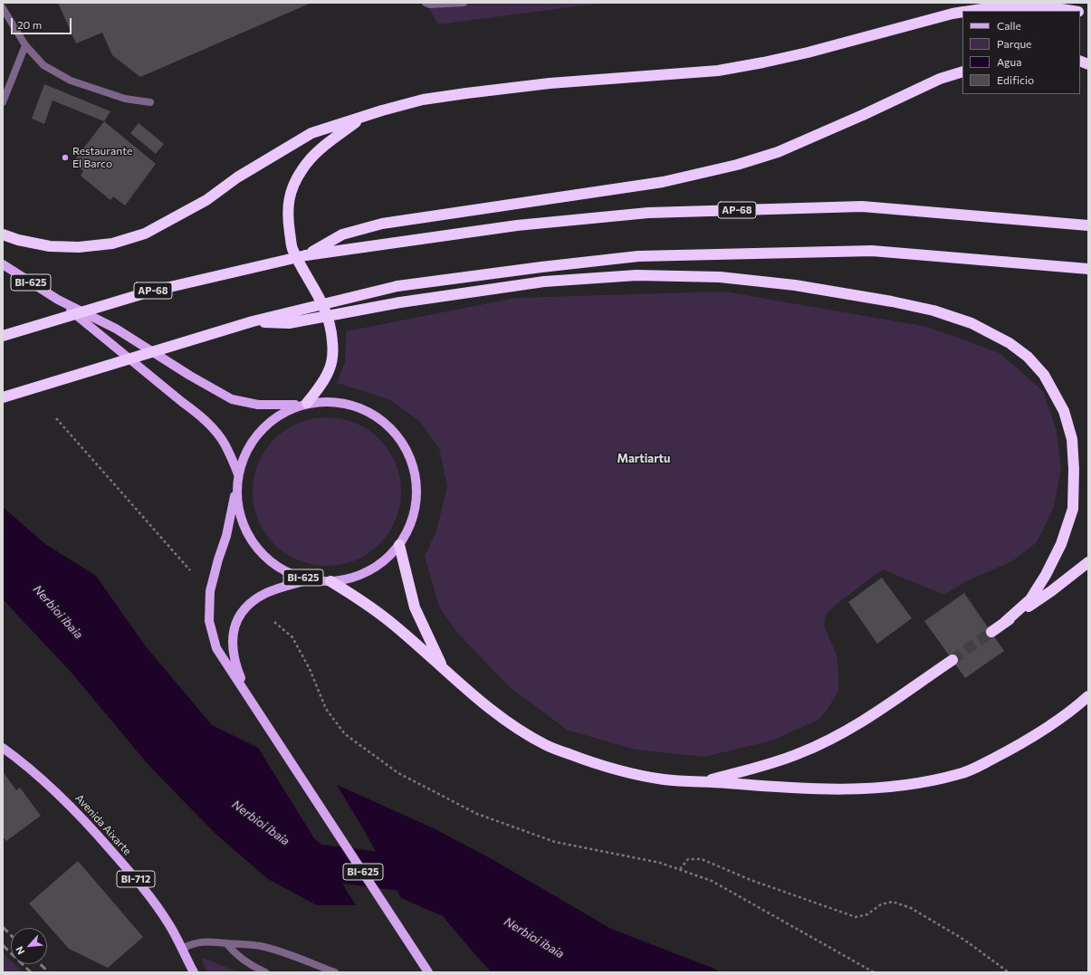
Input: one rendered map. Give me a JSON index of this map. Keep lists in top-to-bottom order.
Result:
{
  "streets": {
    "highway": ["AP-68"],
    "main road": ["BI-625", "Avenida Aixarte", "BI-712"]
  },
  "districts": ["Martiartu"],
  "water": ["Nerbioi ibaia"],
  "places": ["Restaurante El Barco"],
  "legend": [
    "Calle",
    "Parque",
    "Agua",
    "Edificio"
  ],
  "scale_bar": "20 m",
  "north": "bottom left"
}
